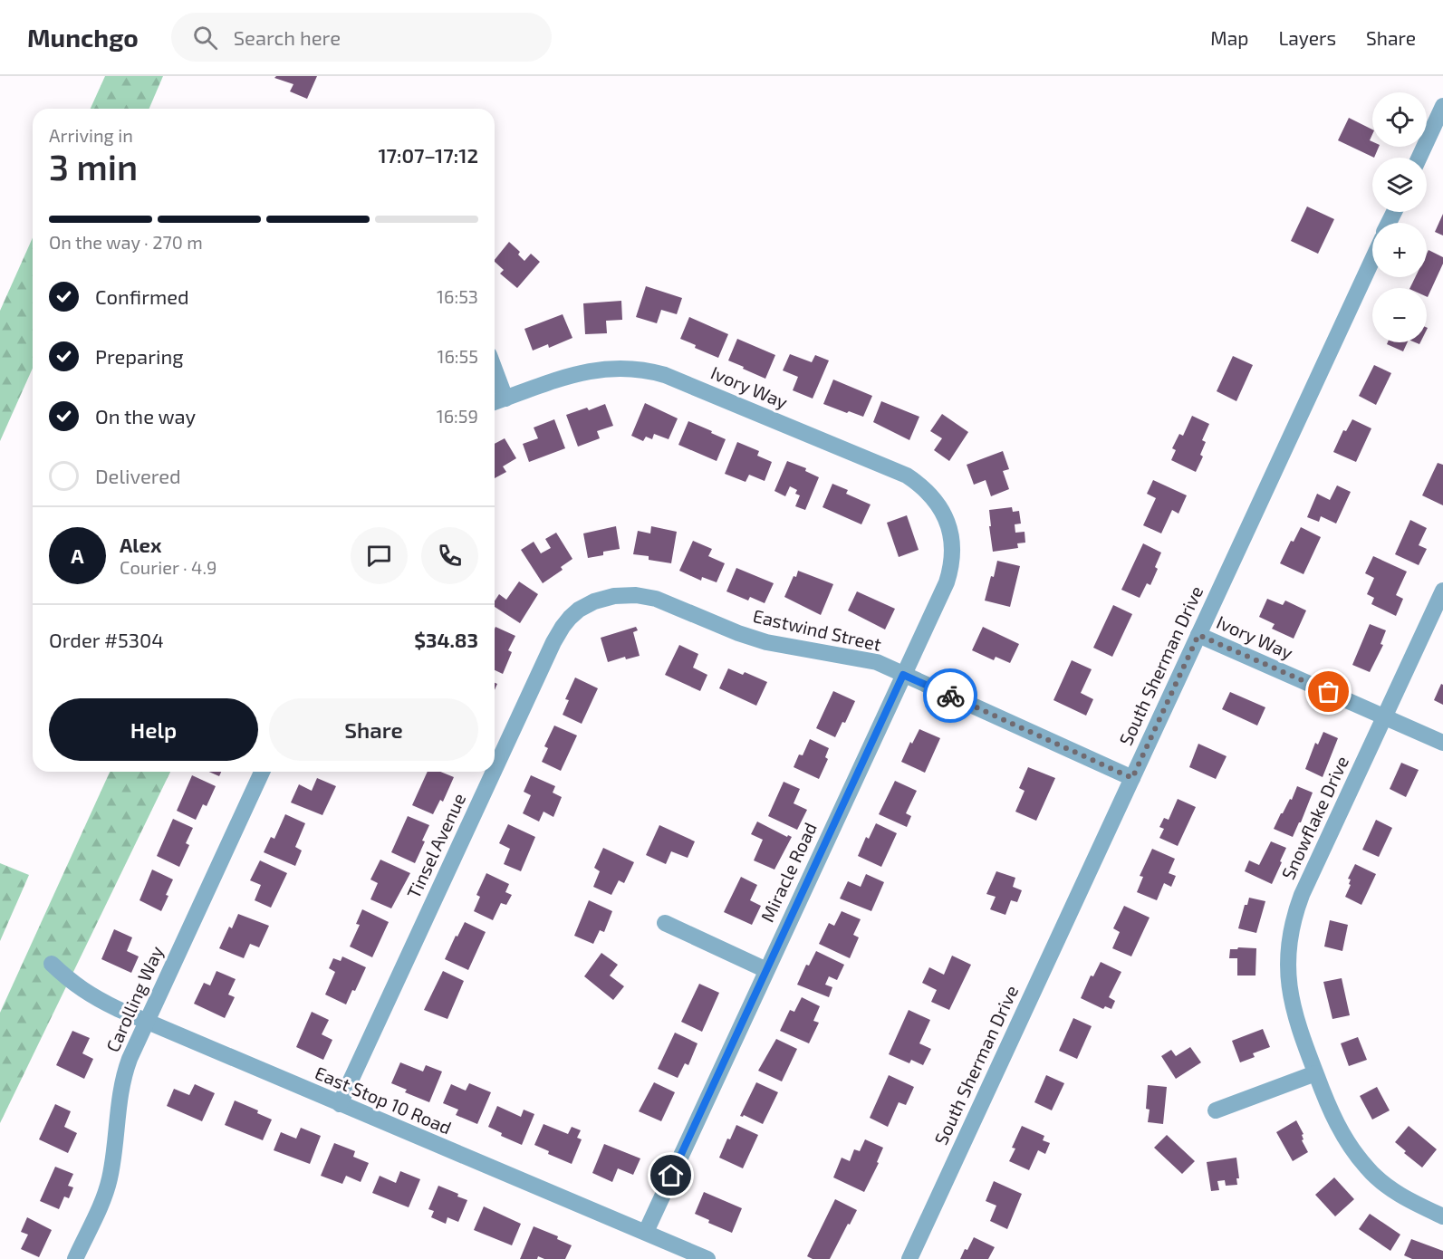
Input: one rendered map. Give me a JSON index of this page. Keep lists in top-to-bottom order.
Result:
{
  "streets": {
    "street": [
      "Ivory Way",
      "Eastwind Street",
      "South Sherman Drive",
      "Snowflake Drive",
      "Tinsel Avenue",
      "Miracle Road",
      "Carolling Way",
      "East Stop 10 Road"
    ]
  },
  "crossings": [
    ["Ivory Way", "South Sherman Drive"],
    ["Ivory Way", "Snowflake Drive"],
    ["Ivory Way", "Miracle Road"],
    ["Eastwind Street", "South Sherman Drive"],
    ["Eastwind Street", "Tinsel Avenue"],
    ["Eastwind Street", "Miracle Road"],
    ["Tinsel Avenue", "East Stop 10 Road"],
    ["Miracle Road", "East Stop 10 Road"],
    ["Carolling Way", "East Stop 10 Road"]
  ],
  "page": {
    "header": "Munchgo",
    "search": "Search here",
    "nav": ["Map", "Layers", "Share"],
    "map_buttons": ["+", "−"],
    "heading": ["3 min", "Arriving in", "17:07–17:12"],
    "panel": [
      "Alex",
      "Courier · 4.9",
      "Order #5304",
      "$34.83"
    ],
    "bar": "On the way · 270 m",
    "list": [
      ["Confirmed", "16:53"],
      ["Preparing", "16:55"],
      ["On the way", "16:59"],
      "Delivered"
    ],
    "round": "A",
    "buttons": ["Help", "Share"]
  }
}
